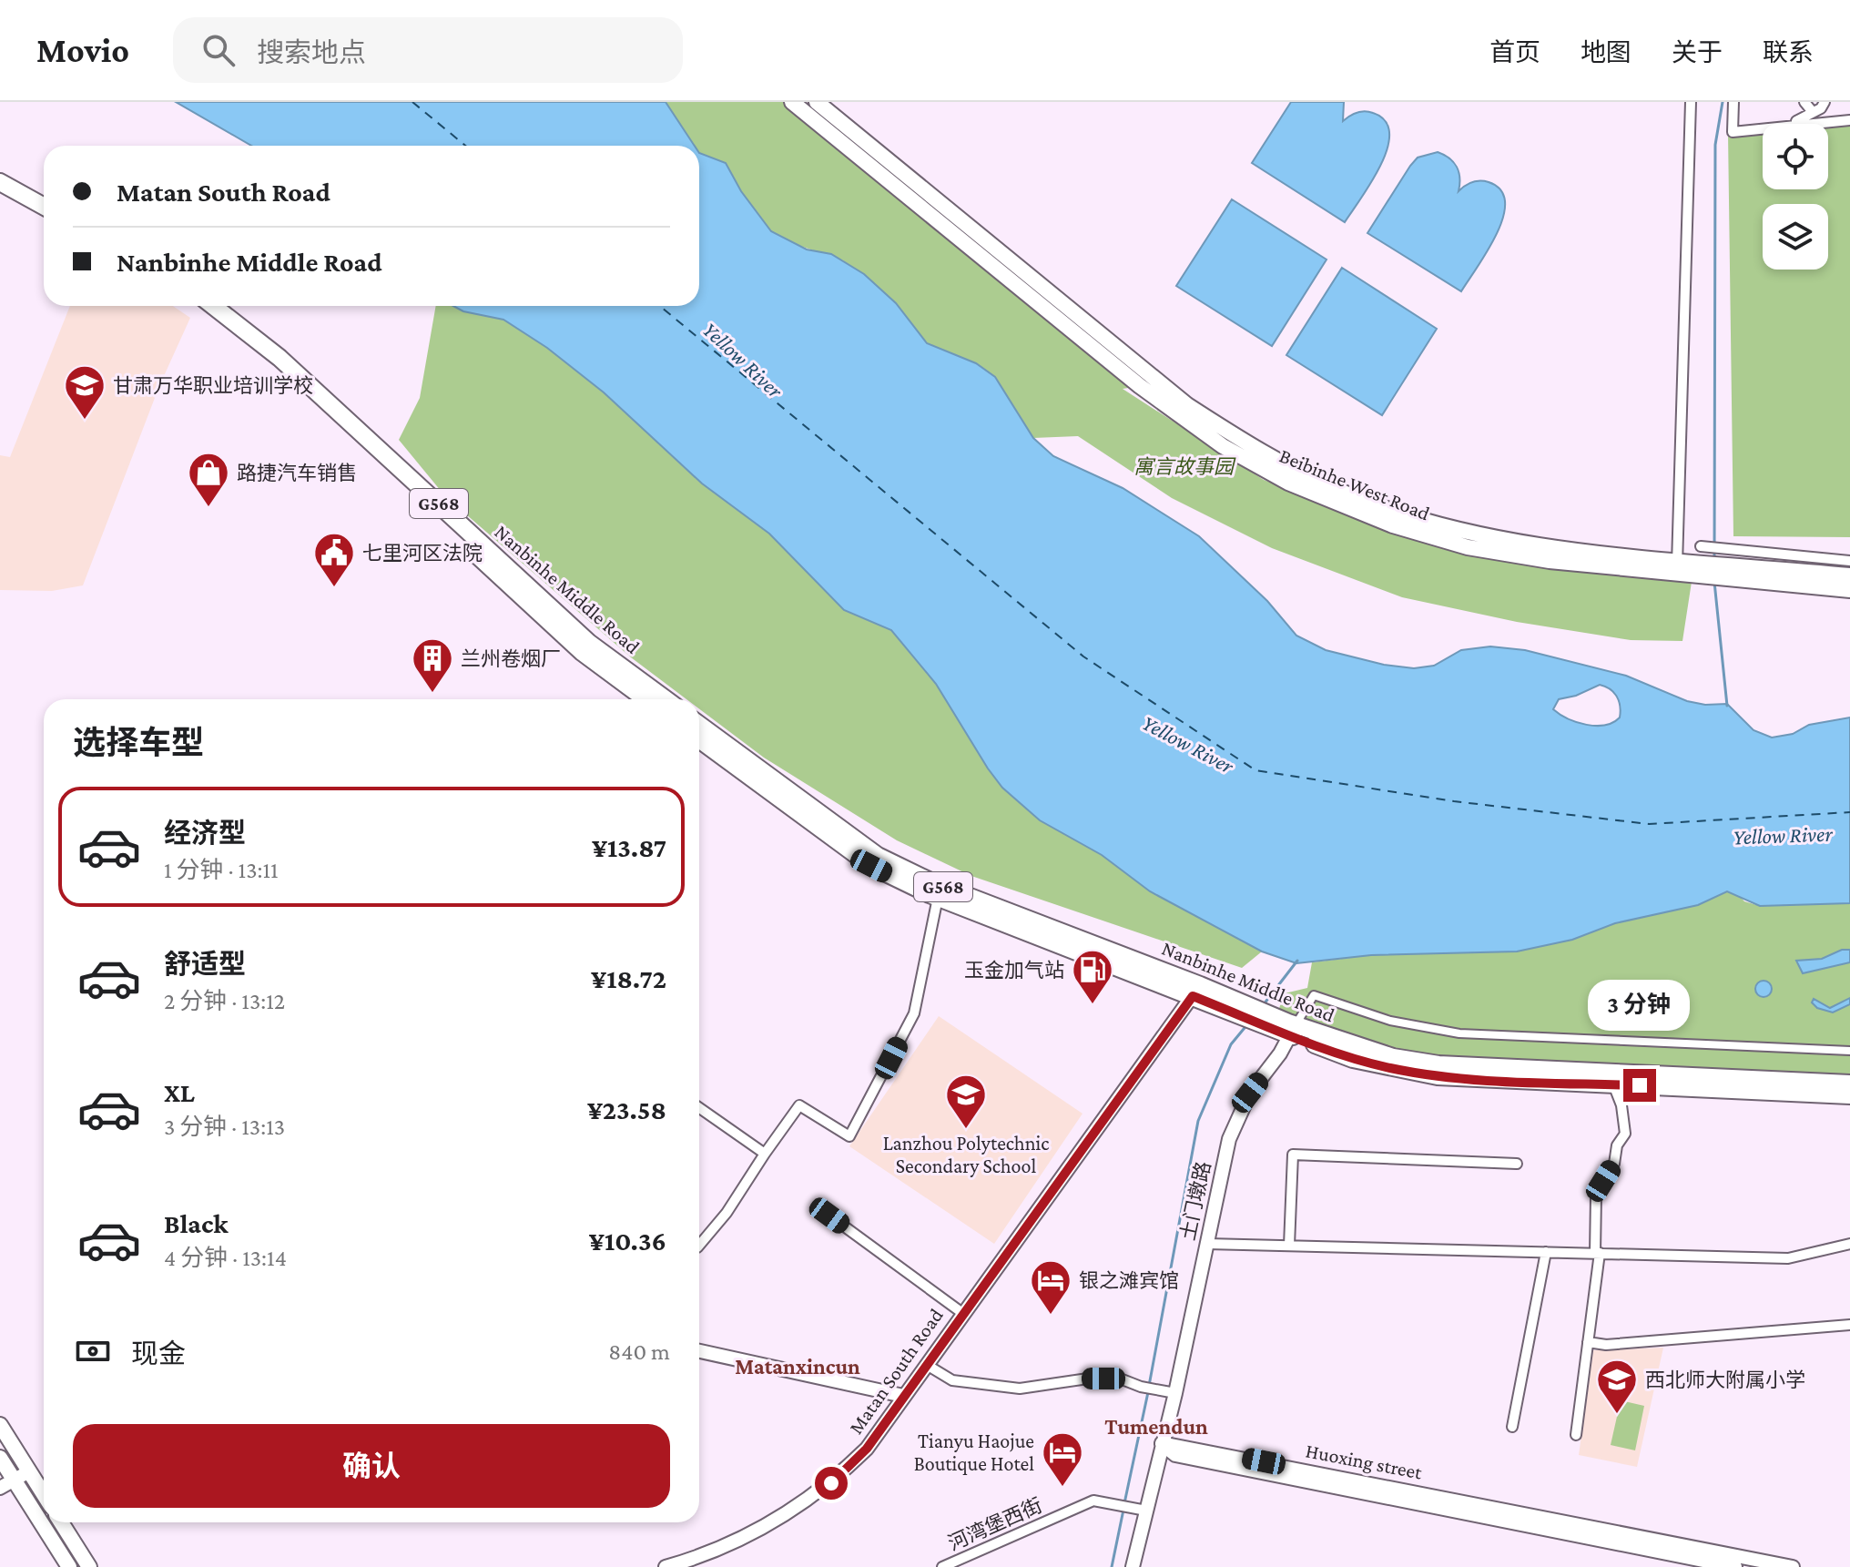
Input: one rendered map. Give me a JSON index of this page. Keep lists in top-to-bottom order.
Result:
{
  "streets": {
    "highway": ["G568", "Nanbinhe Middle Road"],
    "main road": ["Beibinhe West Road"],
    "street": [
      "土门墩路",
      "Matan South Road",
      "Huoxing street",
      "河湾堡西街"
    ]
  },
  "crossings": [
    ["Nanbinhe Middle Road", "土门墩路"],
    ["Nanbinhe Middle Road", "Matan South Road"],
    ["土门墩路", "Huoxing street"],
    ["土门墩路", "河湾堡西街"]
  ],
  "districts": ["Matanxincun", "Tumendun"],
  "water": ["Yellow River"],
  "parks": ["寓言故事园"],
  "places": {
    "school or university": ["甘肃万华职业培训学校", "Lanzhou Polytechnic Secondary School", "西北师大附属小学"],
    "shop": ["路捷汽车销售"],
    "public building": ["七里河区法院"],
    "building": ["兰州卷烟厂"],
    "fuel station": ["玉金加气站"],
    "hotel": ["银之滩宾馆", "Tianyu Haojue Boutique Hotel"]
  },
  "page": {
    "header": "Movio",
    "search": "搜索地点",
    "nav": [
      "首页",
      "地图",
      "关于",
      "联系"
    ],
    "banner": ["Matan South Road", "Nanbinhe Middle Road"],
    "heading": "选择车型",
    "list": [
      {
        "name": "经济型",
        "note": "1 分钟 · 13:11",
        "value": "¥13.87"
      },
      {
        "name": "舒适型",
        "note": "2 分钟 · 13:12",
        "value": "¥18.72"
      },
      {
        "name": "XL",
        "note": "3 分钟 · 13:13",
        "value": "¥23.58"
      },
      {
        "name": "Black",
        "note": "4 分钟 · 13:14",
        "value": "¥10.36"
      }
    ],
    "bubble": "3 分钟",
    "pay": ["现金", "840 m"],
    "buttons": "确认"
  }
}
